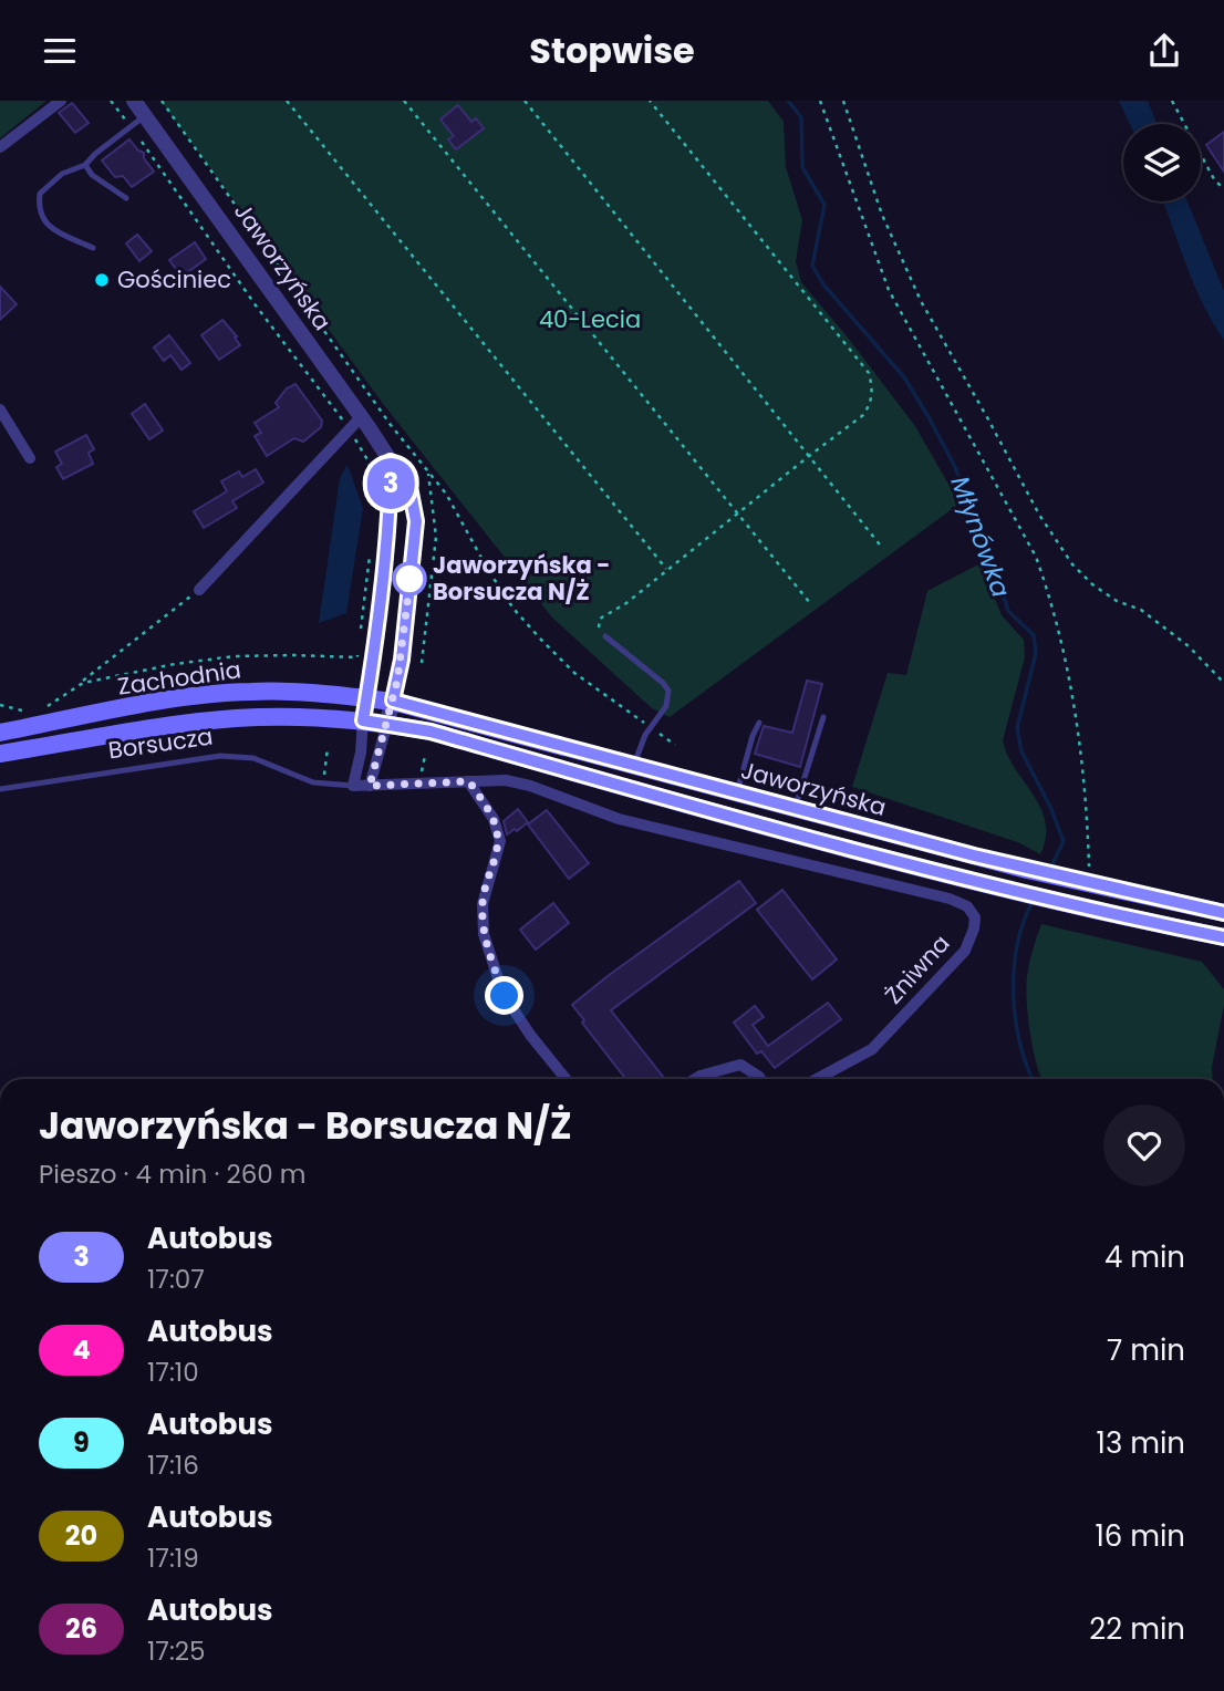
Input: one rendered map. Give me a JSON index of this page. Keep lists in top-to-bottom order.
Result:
{
  "streets": {
    "main road": ["Jaworzyńska", "Zachodnia"],
    "street": ["Żniwna"],
    "lane": ["Borsucza"]
  },
  "crossings": [
    ["Jaworzyńska", "Zachodnia"],
    ["Borsucza", "Żniwna"]
  ],
  "water": ["Młynówka"],
  "parks": ["40-Lecia"],
  "places": ["Gościniec", "Jaworzyńska - Borsucza N/Ż"],
  "lines": ["bus line 3"],
  "page": {
    "header": "Stopwise",
    "on_map": "3",
    "heading": ["Jaworzyńska - Borsucza N/Ż", "Pieszo · 4 min · 260 m"],
    "list": [
      {
        "mark": "3",
        "name": "Autobus",
        "note": "17:07",
        "value": "4 min"
      },
      {
        "mark": "4",
        "name": "Autobus",
        "note": "17:10",
        "value": "7 min"
      },
      {
        "mark": "9",
        "name": "Autobus",
        "note": "17:16",
        "value": "13 min"
      },
      {
        "mark": "20",
        "name": "Autobus",
        "note": "17:19",
        "value": "16 min"
      },
      {
        "mark": "26",
        "name": "Autobus",
        "note": "17:25",
        "value": "22 min"
      }
    ]
  }
}
